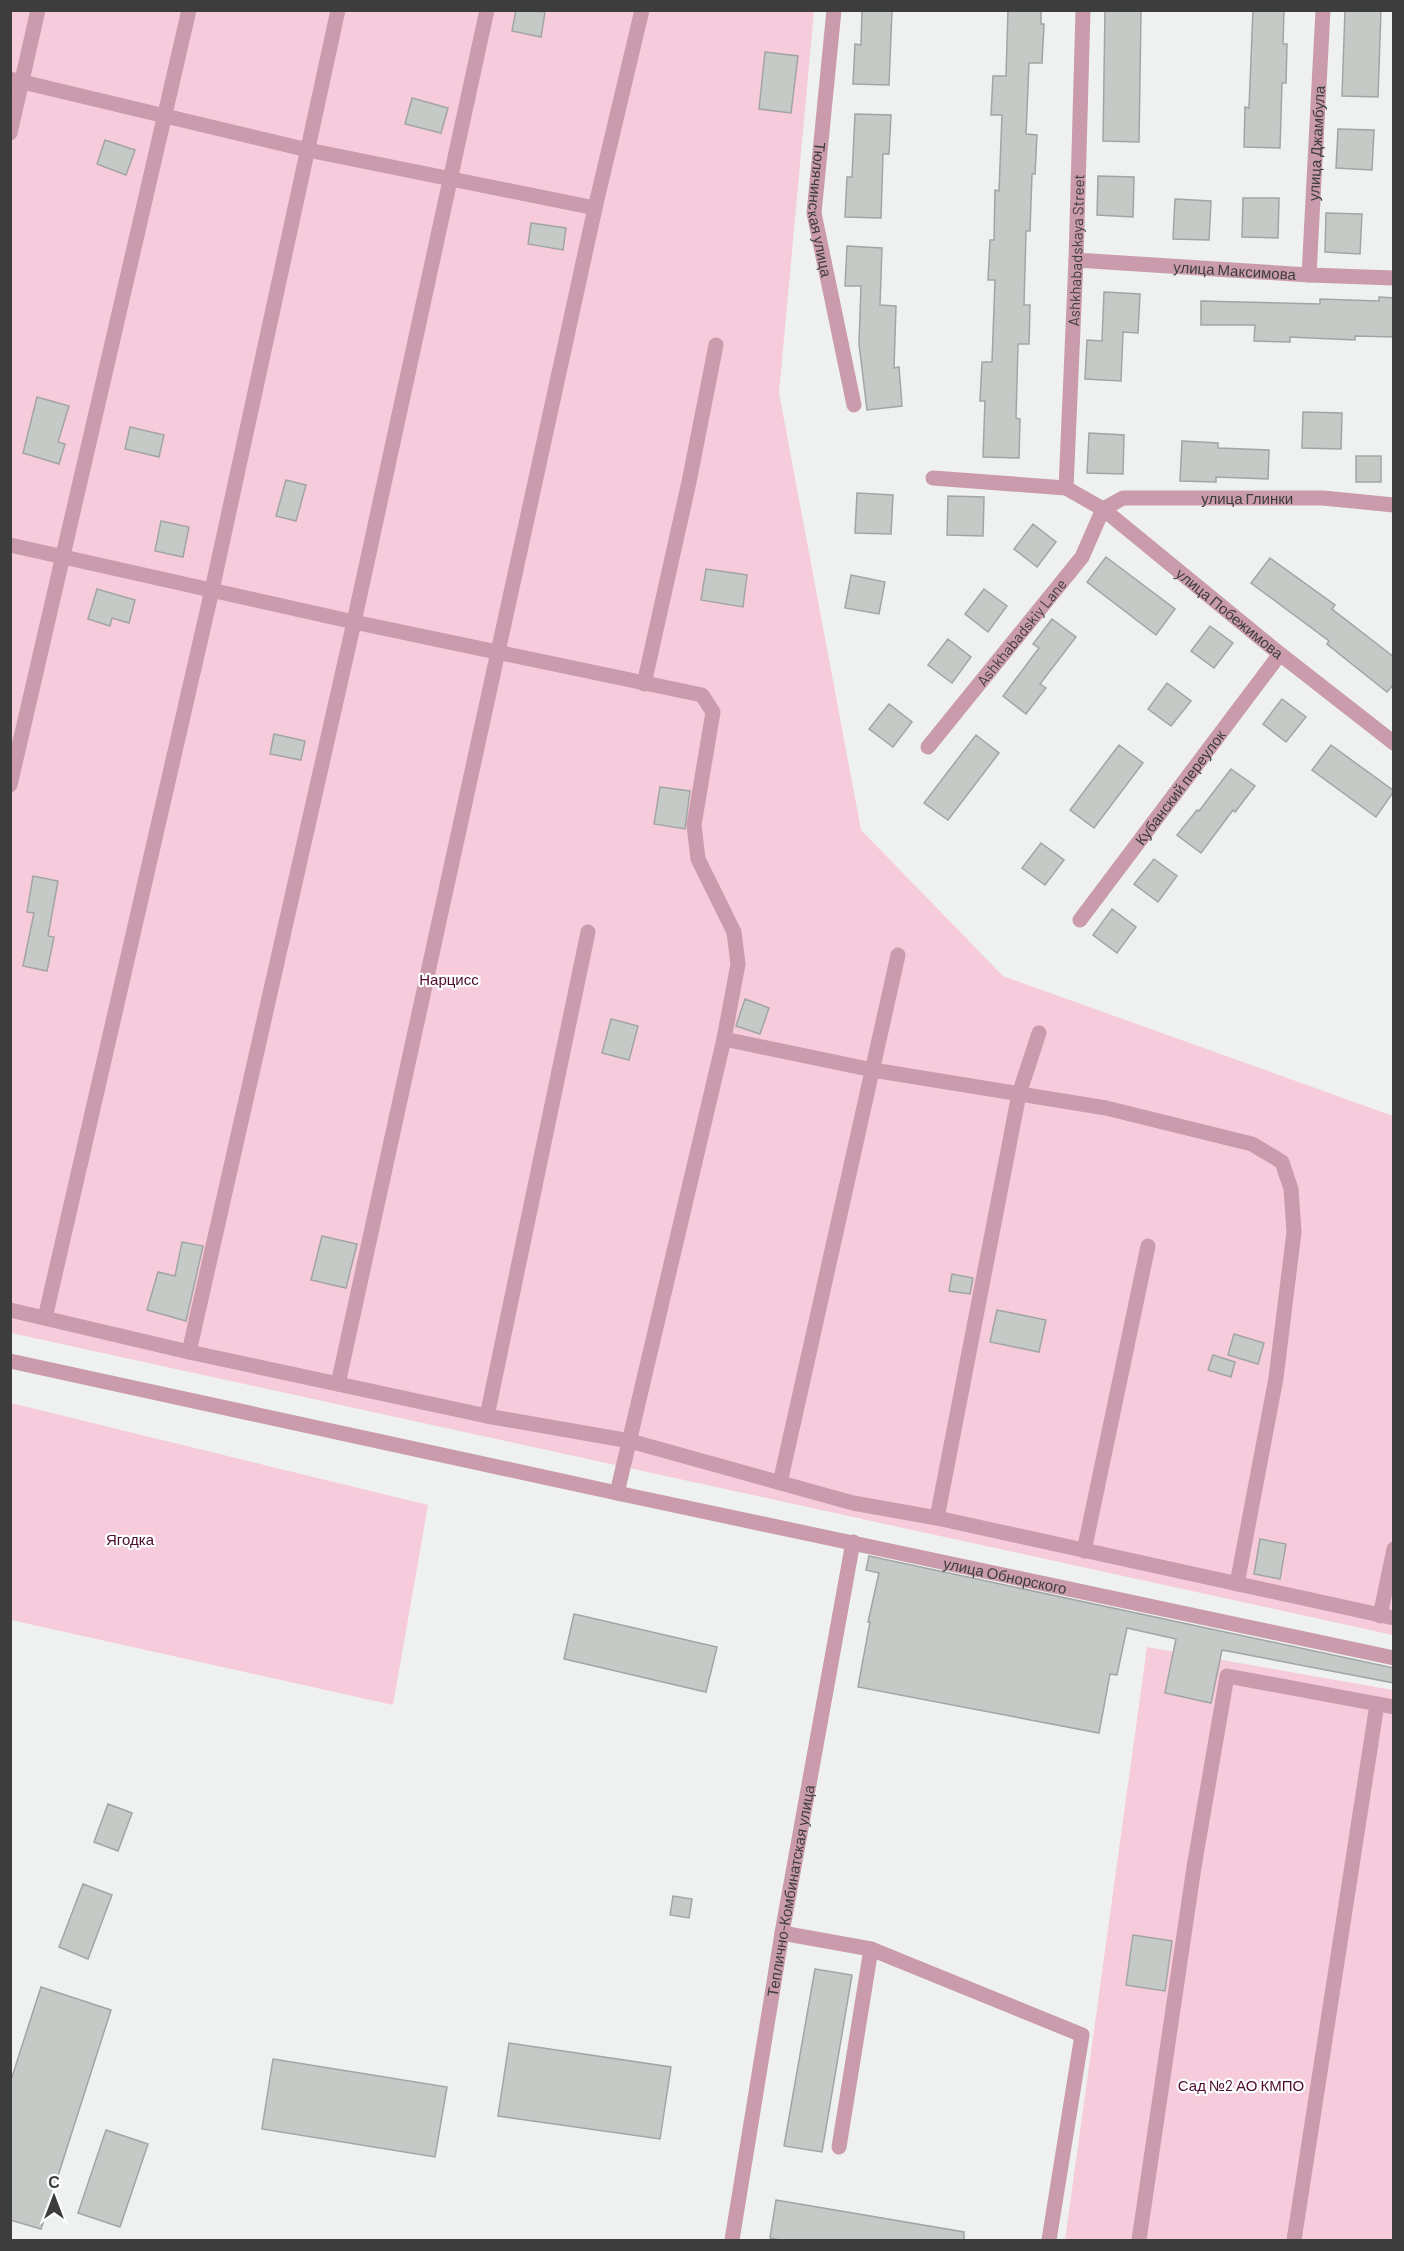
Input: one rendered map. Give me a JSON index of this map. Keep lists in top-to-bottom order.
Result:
{
  "streets": {
    "street": [
      "улица Джамбула",
      "Тюлячинская улица",
      "Ashkhabadskaya Street",
      "улица Максимова",
      "улица Глинки",
      "улица Побежимова",
      "Ashkhabadskiy Lane",
      "Кубанский переулок",
      "улица Обнорского",
      "Теплично-Комбинатская улица"
    ]
  },
  "crossings": [
    ["улица Джамбула", "улица Максимова"],
    ["Ashkhabadskaya Street", "улица Максимова"],
    ["Ashkhabadskaya Street", "улица Побежимова"],
    ["улица Глинки", "улица Побежимова"],
    ["улица Глинки", "Ashkhabadskiy Lane"],
    ["улица Побежимова", "Ashkhabadskiy Lane"],
    ["улица Побежимова", "Кубанский переулок"],
    ["улица Обнорского", "Теплично-Комбинатская улица"]
  ],
  "parks": ["Нарцисс", "Ягодка", "Сад №2 АО КМПО"],
  "north": "top"
}
